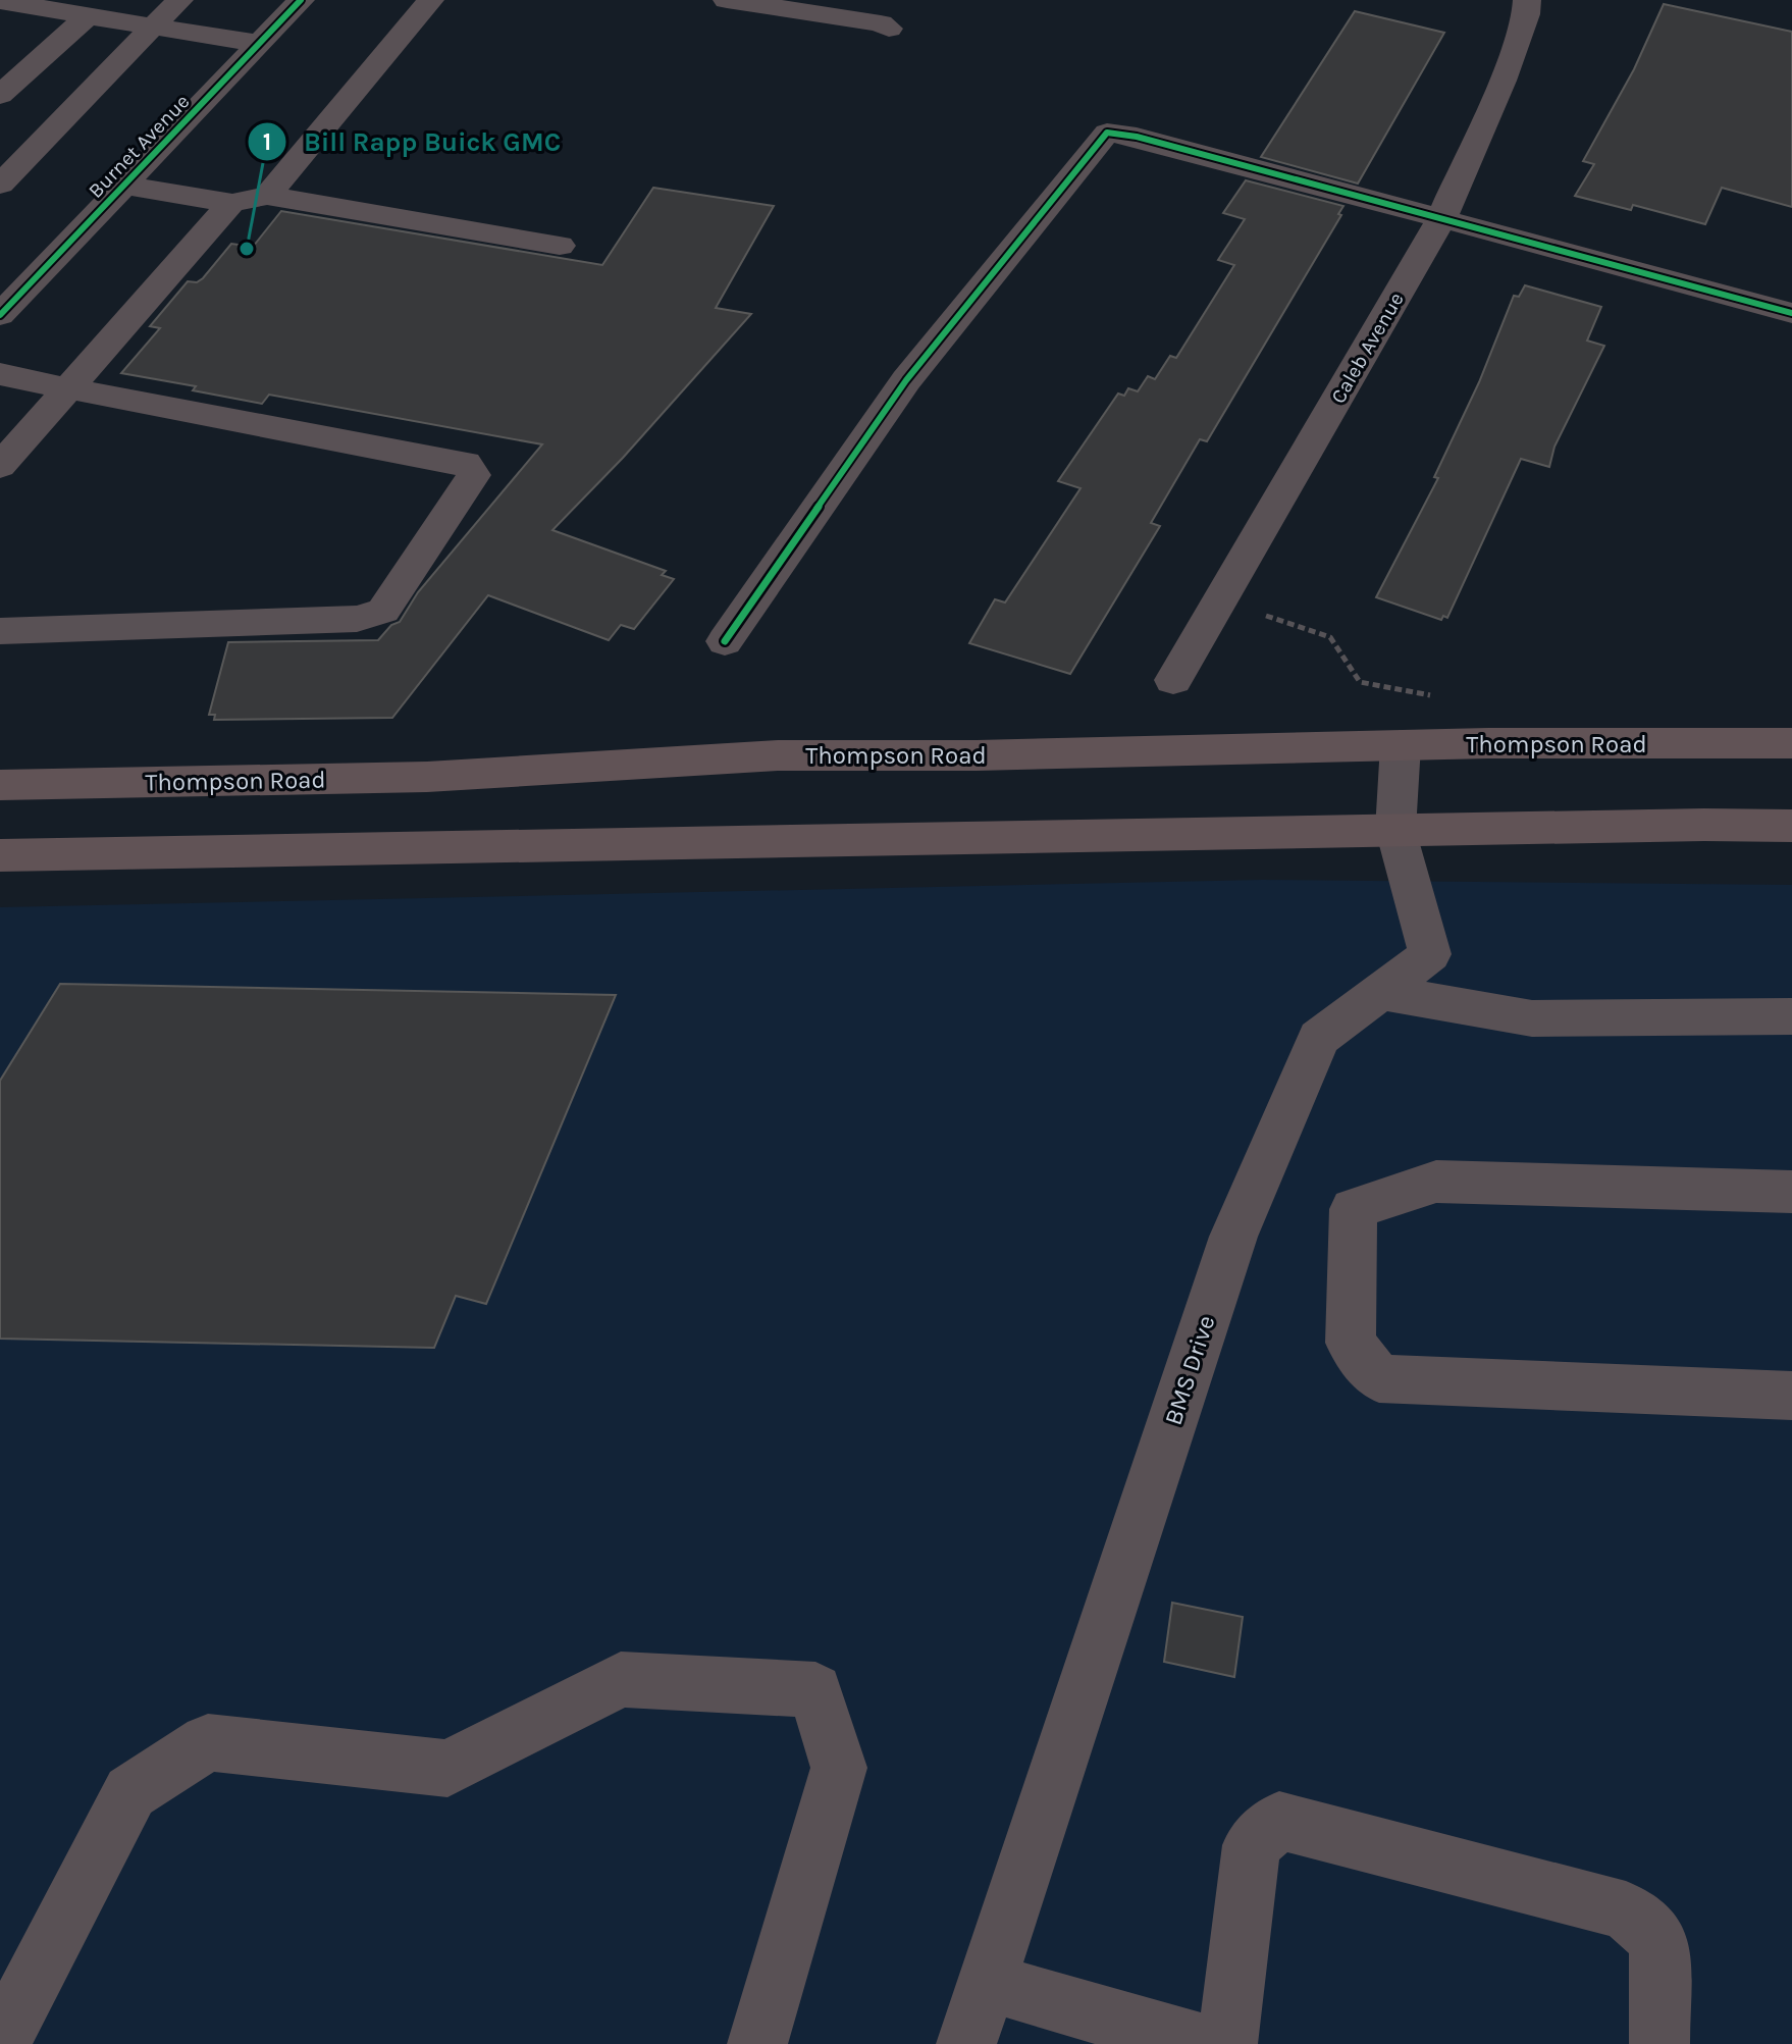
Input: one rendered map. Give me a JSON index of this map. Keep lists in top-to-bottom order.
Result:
{
  "streets": {
    "main road": ["Thompson Road"],
    "street": ["Burnet Avenue", "Caleb Avenue", "BMS Drive"]
  },
  "crossings": [
    ["Thompson Road", "BMS Drive"]
  ],
  "places": ["Bill Rapp Buick GMC"]
}
